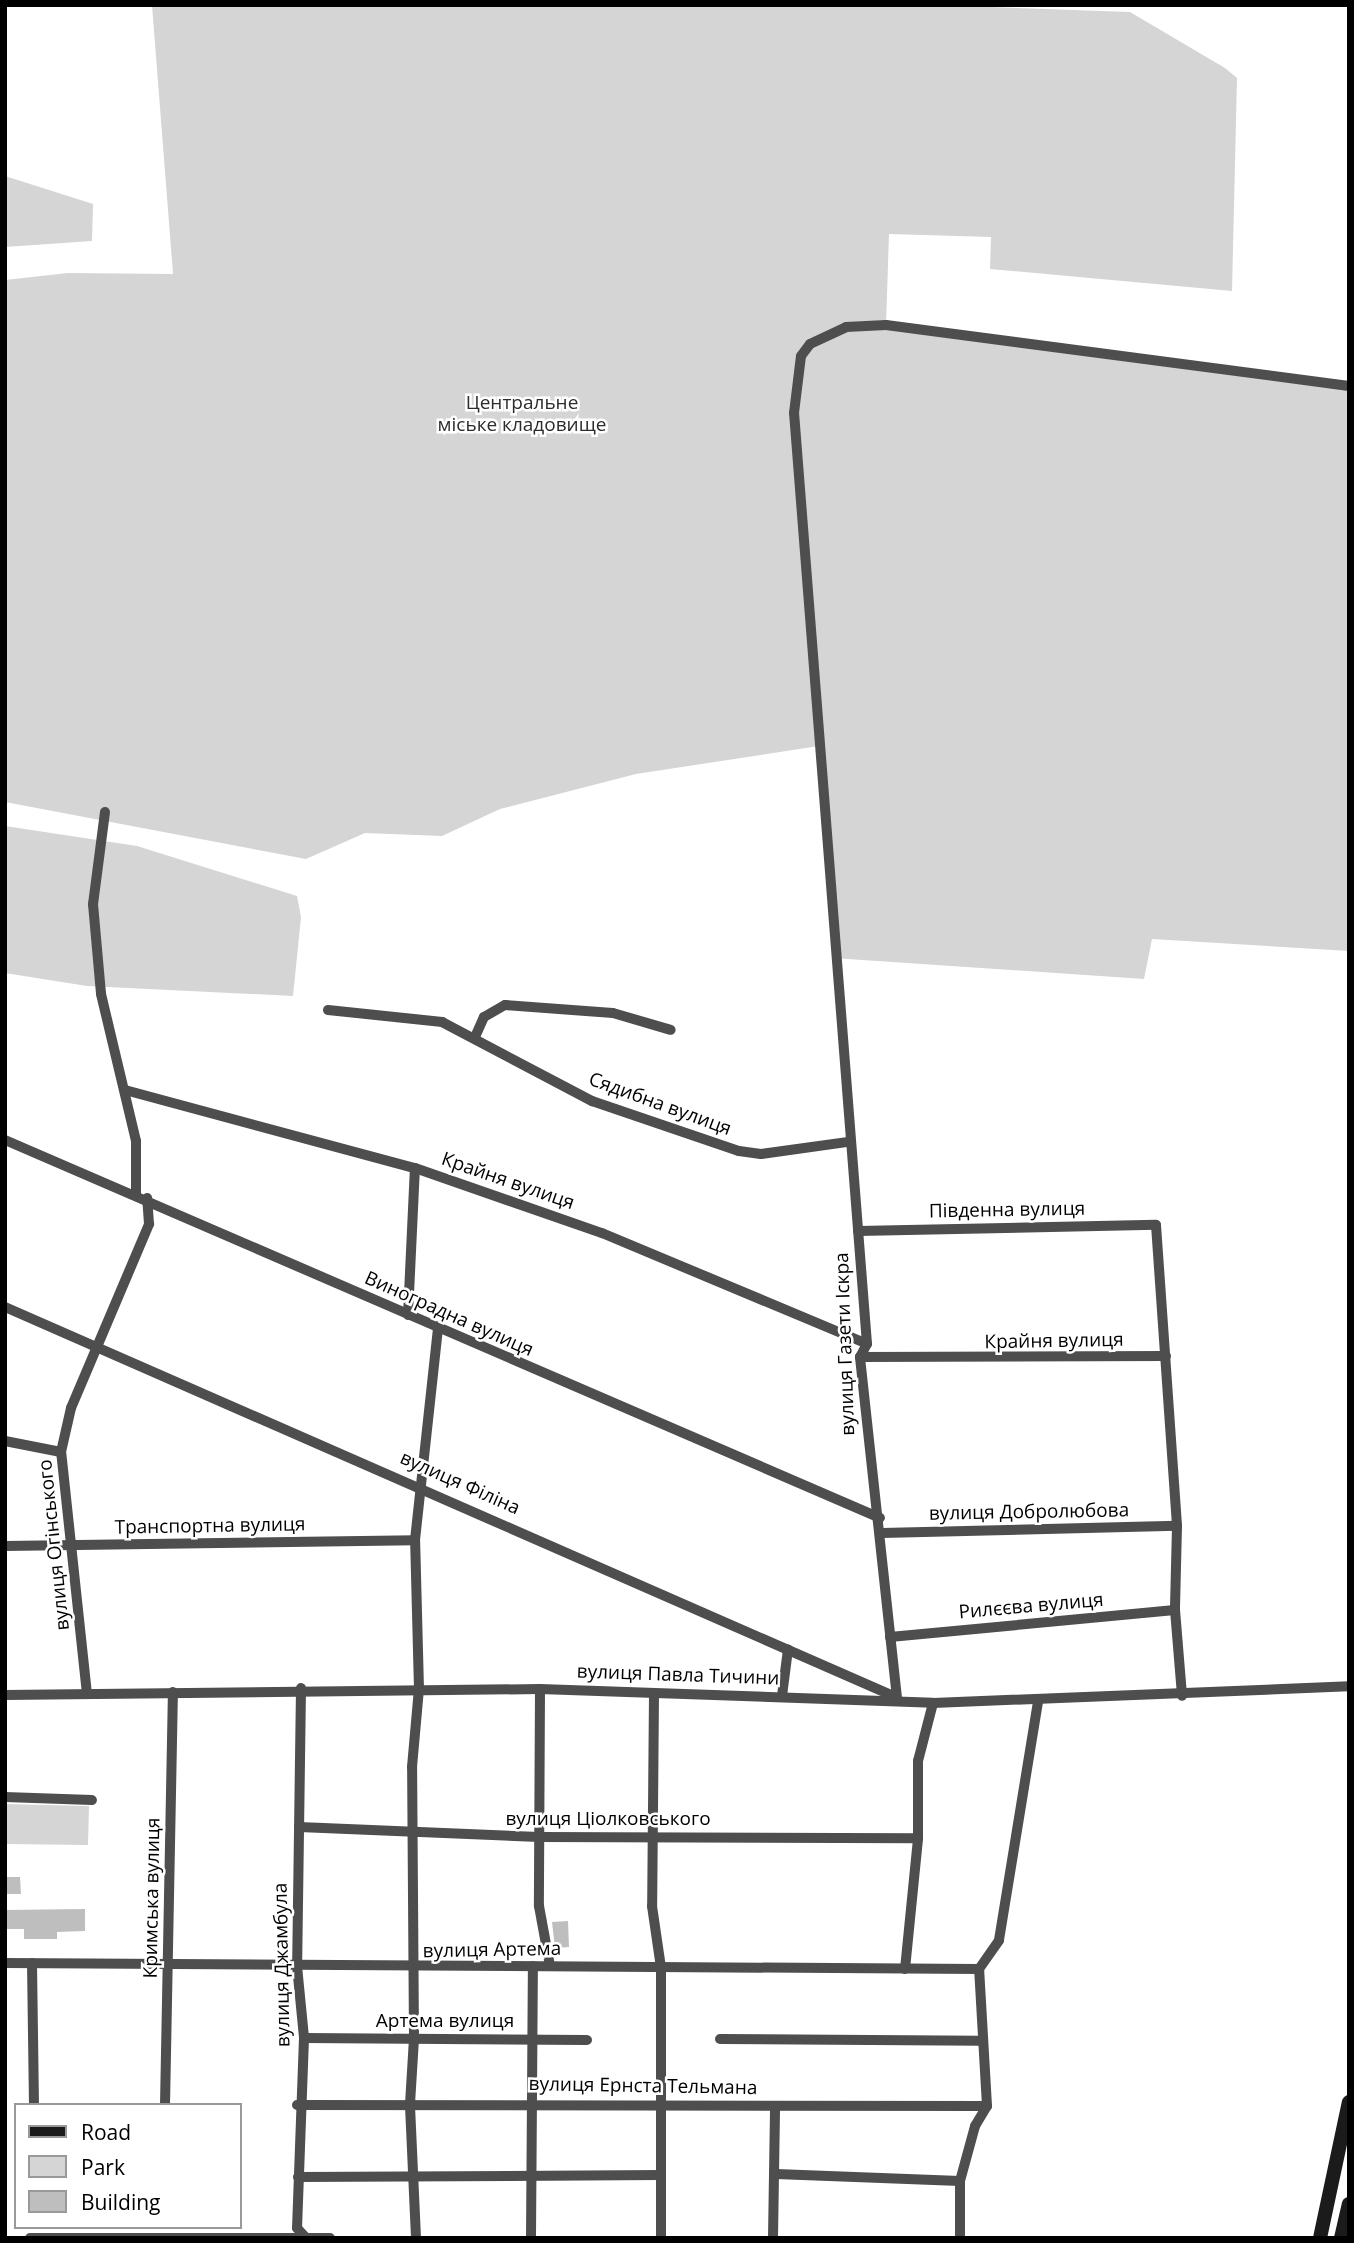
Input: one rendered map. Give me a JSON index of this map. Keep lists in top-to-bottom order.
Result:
{
  "streets": {
    "street": [
      "Сядибна вулиця",
      "Крайня вулиця",
      "Південна вулиця",
      "Виноградна вулиця",
      "вулиця Газети Іскра",
      "вулиця Філіна",
      "вулиця Добролюбова",
      "Транспортна вулиця",
      "вулиця Огінського",
      "Рилєєва вулиця",
      "вулиця Павла Тичини",
      "вулиця Ціолковського",
      "Кримська вулиця",
      "вулиця Артема",
      "вулиця Джамбула",
      "Артема вулиця",
      "вулиця Ернста Тельмана"
    ]
  },
  "crossings": [
    ["Сядибна вулиця", "вулиця Газети Іскра"],
    ["Крайня вулиця", "Південна вулиця"],
    ["Крайня вулиця", "вулиця Газети Іскра"],
    ["Крайня вулиця", "вулиця Огінського"],
    ["Південна вулиця", "вулиця Газети Іскра"],
    ["Виноградна вулиця", "вулиця Газети Іскра"],
    ["Виноградна вулиця", "вулиця Огінського"],
    ["вулиця Газети Іскра", "вулиця Філіна"],
    ["вулиця Газети Іскра", "вулиця Добролюбова"],
    ["вулиця Газети Іскра", "Рилєєва вулиця"],
    ["вулиця Газети Іскра", "вулиця Павла Тичини"],
    ["вулиця Філіна", "вулиця Огінського"],
    ["вулиця Філіна", "вулиця Павла Тичини"],
    ["Транспортна вулиця", "вулиця Огінського"],
    ["вулиця Огінського", "вулиця Павла Тичини"],
    ["вулиця Павла Тичини", "Кримська вулиця"],
    ["вулиця Павла Тичини", "вулиця Джамбула"],
    ["вулиця Ціолковського", "вулиця Джамбула"],
    ["Кримська вулиця", "вулиця Артема"],
    ["вулиця Артема", "вулиця Джамбула"],
    ["вулиця Джамбула", "Артема вулиця"],
    ["вулиця Джамбула", "вулиця Ернста Тельмана"]
  ],
  "parks": ["Центральне міське кладовище"],
  "legend": ["Road", "Park", "Building"]
}
